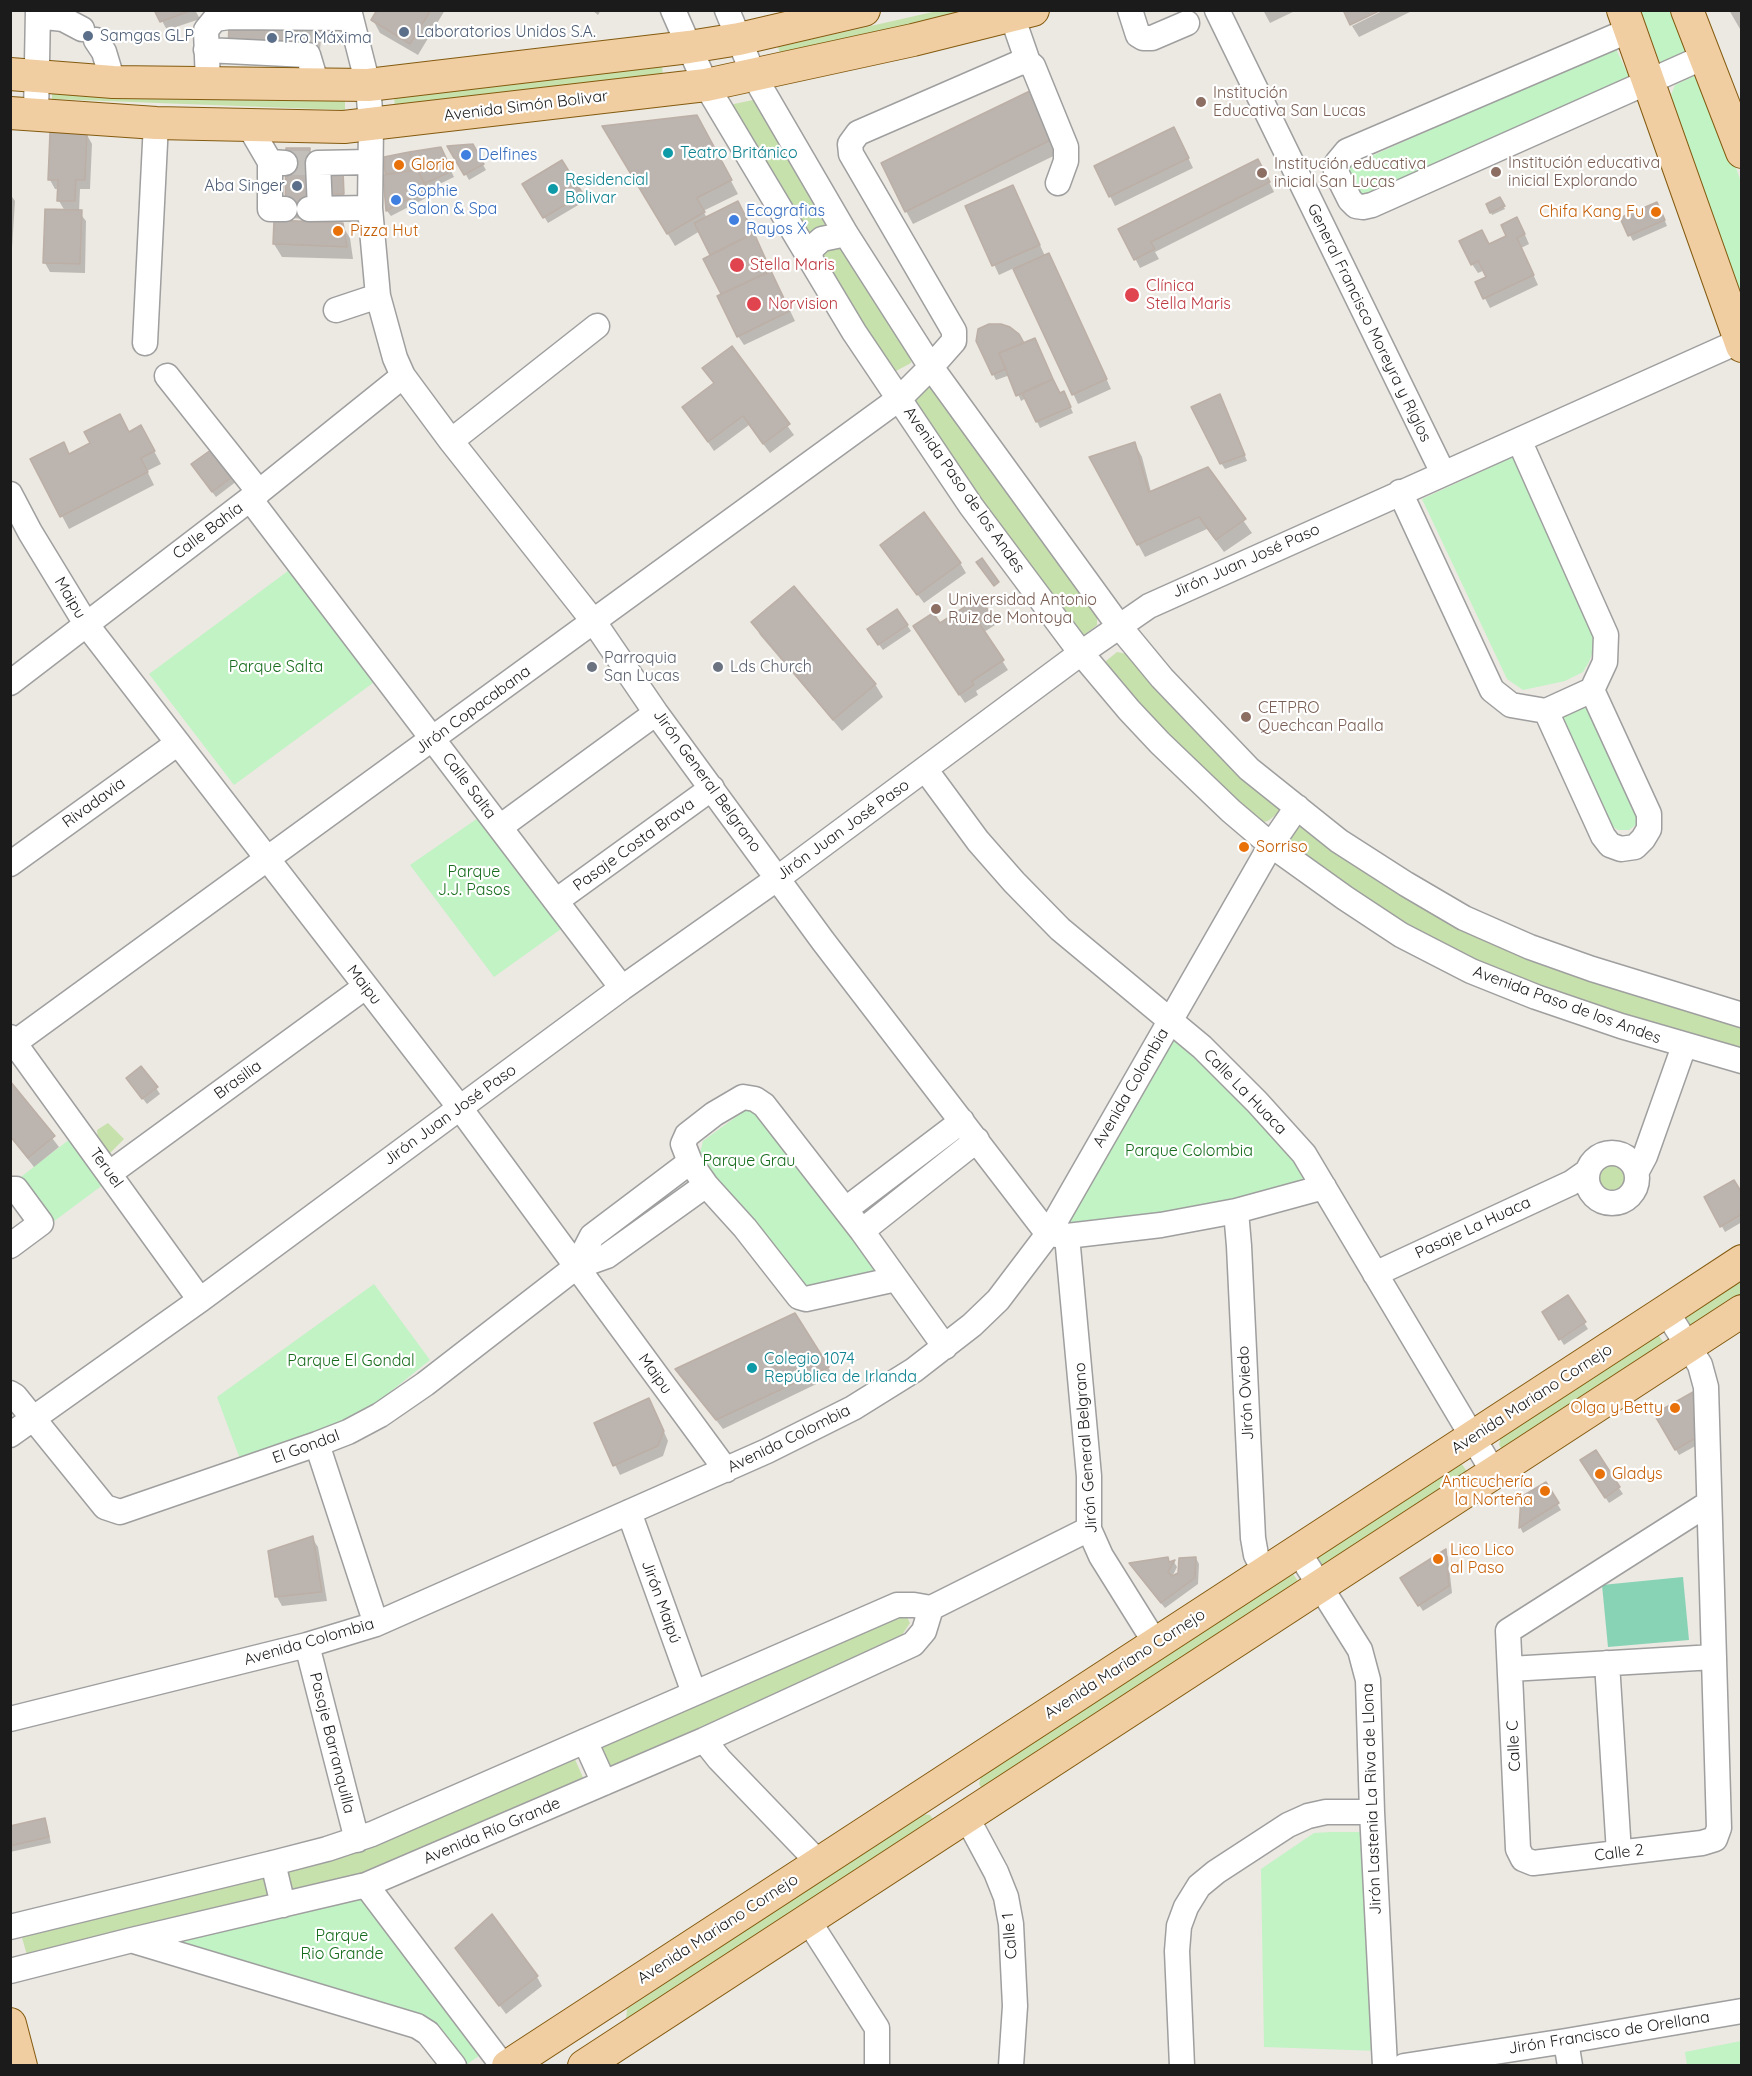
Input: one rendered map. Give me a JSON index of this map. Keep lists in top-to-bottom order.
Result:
{
  "streets": {
    "main road": ["Avenida Simón Bolivar", "Avenida Mariano Cornejo"],
    "street": [
      "General Francisco Moreyra y Riglos",
      "Avenida Paso de los Andes",
      "Calle Bahía",
      "Jirón Juan José Paso",
      "Maipu",
      "Jirón Copacabana",
      "Jirón General Belgrano",
      "Calle Salta",
      "Rivadavia",
      "Pasaje Costa Brava",
      "Brasilia",
      "Avenida Colombia",
      "Calle La Huaca",
      "Teruel",
      "Pasaje La Huaca",
      "Jirón Oviedo",
      "El Gondal",
      "Jirón Maipú",
      "Pasaje Barranquilla",
      "Calle C",
      "Jirón Lastenia La Riva de Llona",
      "Avenida Río Grande",
      "Calle 2",
      "Calle 1",
      "Jirón Francisco de Orellana"
    ]
  },
  "crossings": [
    ["Avenida Simón Bolivar", "Avenida Paso de los Andes"],
    ["Avenida Simón Bolivar", "Jirón General Belgrano"],
    ["General Francisco Moreyra y Riglos", "Jirón Juan José Paso"],
    ["Avenida Paso de los Andes", "Jirón Juan José Paso"],
    ["Avenida Paso de los Andes", "Jirón Copacabana"],
    ["Avenida Paso de los Andes", "Avenida Colombia"],
    ["Calle Bahía", "Maipu"],
    ["Calle Bahía", "Jirón General Belgrano"],
    ["Calle Bahía", "Calle Salta"],
    ["Jirón Juan José Paso", "Maipu"],
    ["Jirón Juan José Paso", "Jirón General Belgrano"],
    ["Jirón Juan José Paso", "Calle Salta"],
    ["Jirón Juan José Paso", "Calle La Huaca"],
    ["Jirón Juan José Paso", "Teruel"],
    ["Jirón Juan José Paso", "El Gondal"],
    ["Maipu", "Jirón Copacabana"],
    ["Maipu", "Rivadavia"],
    ["Maipu", "Brasilia"],
    ["Maipu", "Avenida Colombia"],
    ["Maipu", "El Gondal"],
    ["Jirón Copacabana", "Jirón General Belgrano"],
    ["Jirón Copacabana", "Calle Salta"],
    ["Jirón Copacabana", "Teruel"],
    ["Jirón General Belgrano", "Pasaje Costa Brava"],
    ["Jirón General Belgrano", "Avenida Colombia"],
    ["Jirón General Belgrano", "Avenida Mariano Cornejo"],
    ["Calle Salta", "Pasaje Costa Brava"],
    ["Brasilia", "Teruel"],
    ["Avenida Colombia", "Calle La Huaca"],
    ["Avenida Colombia", "Jirón Maipú"],
    ["Avenida Colombia", "Pasaje Barranquilla"],
    ["Calle La Huaca", "Pasaje La Huaca"],
    ["Calle La Huaca", "Avenida Mariano Cornejo"],
    ["Jirón Oviedo", "Avenida Mariano Cornejo"],
    ["Avenida Mariano Cornejo", "Jirón Lastenia La Riva de Llona"],
    ["Calle C", "Calle 2"]
  ],
  "parks": [
    "Parque Salta",
    "Parque J.J. Pasos",
    "Parque Colombia",
    "Parque Grau",
    "Parque El Gondal",
    "Parque Rio Grande"
  ],
  "places": [
    "Laboratorios Unidos S.A.",
    "Samgas GLP",
    "Pro Máxima",
    "Institución Educativa San Lucas",
    "Teatro Británico",
    "Delfines",
    "Gloria",
    "Institución educativa inicial Explorando",
    "Institución educativa inicial San Lucas",
    "Aba Singer",
    "Residencial Bolivar",
    "Sophie Salon & Spa",
    "Chifa Kang Fu",
    "Ecografias Rayos X",
    "Pizza Hut",
    "Stella Maris",
    "Clínica Stella Maris",
    "Norvision",
    "Universidad Antonio Ruiz de Montoya",
    "Parroquia San Lucas",
    "Lds Church",
    "CETPRO Quechcan Paalla",
    "Sorriso",
    "Colegio 1074 República de Irlanda",
    "Olga y Betty",
    "Gladys",
    "Anticuchería la Norteña",
    "Lico Lico al Paso"
  ]
}
